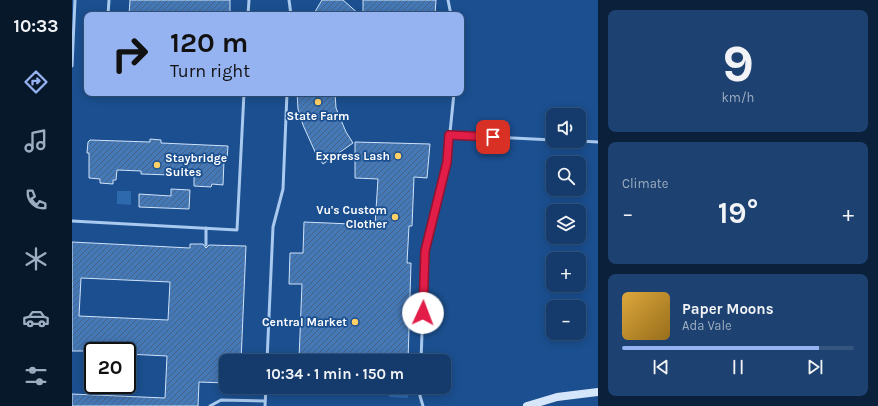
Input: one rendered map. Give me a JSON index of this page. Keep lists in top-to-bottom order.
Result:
{
  "places": [
    "State Farm",
    "Express Lash",
    "Staybridge Suites",
    "Vu's Custom Clother",
    "Central Market"
  ],
  "page": {
    "tabs": "10:33",
    "tile": [
      ["9", "km/h"],
      "Climate"
    ],
    "turn": ["120 m", "Turn right"],
    "map_buttons": ["+", "−"],
    "heat": ["−", "19°", "+"],
    "song": ["Paper Moons", "Ada Vale"],
    "limit": "20",
    "trip": "10:34 · 1 min · 150 m"
  }
}
